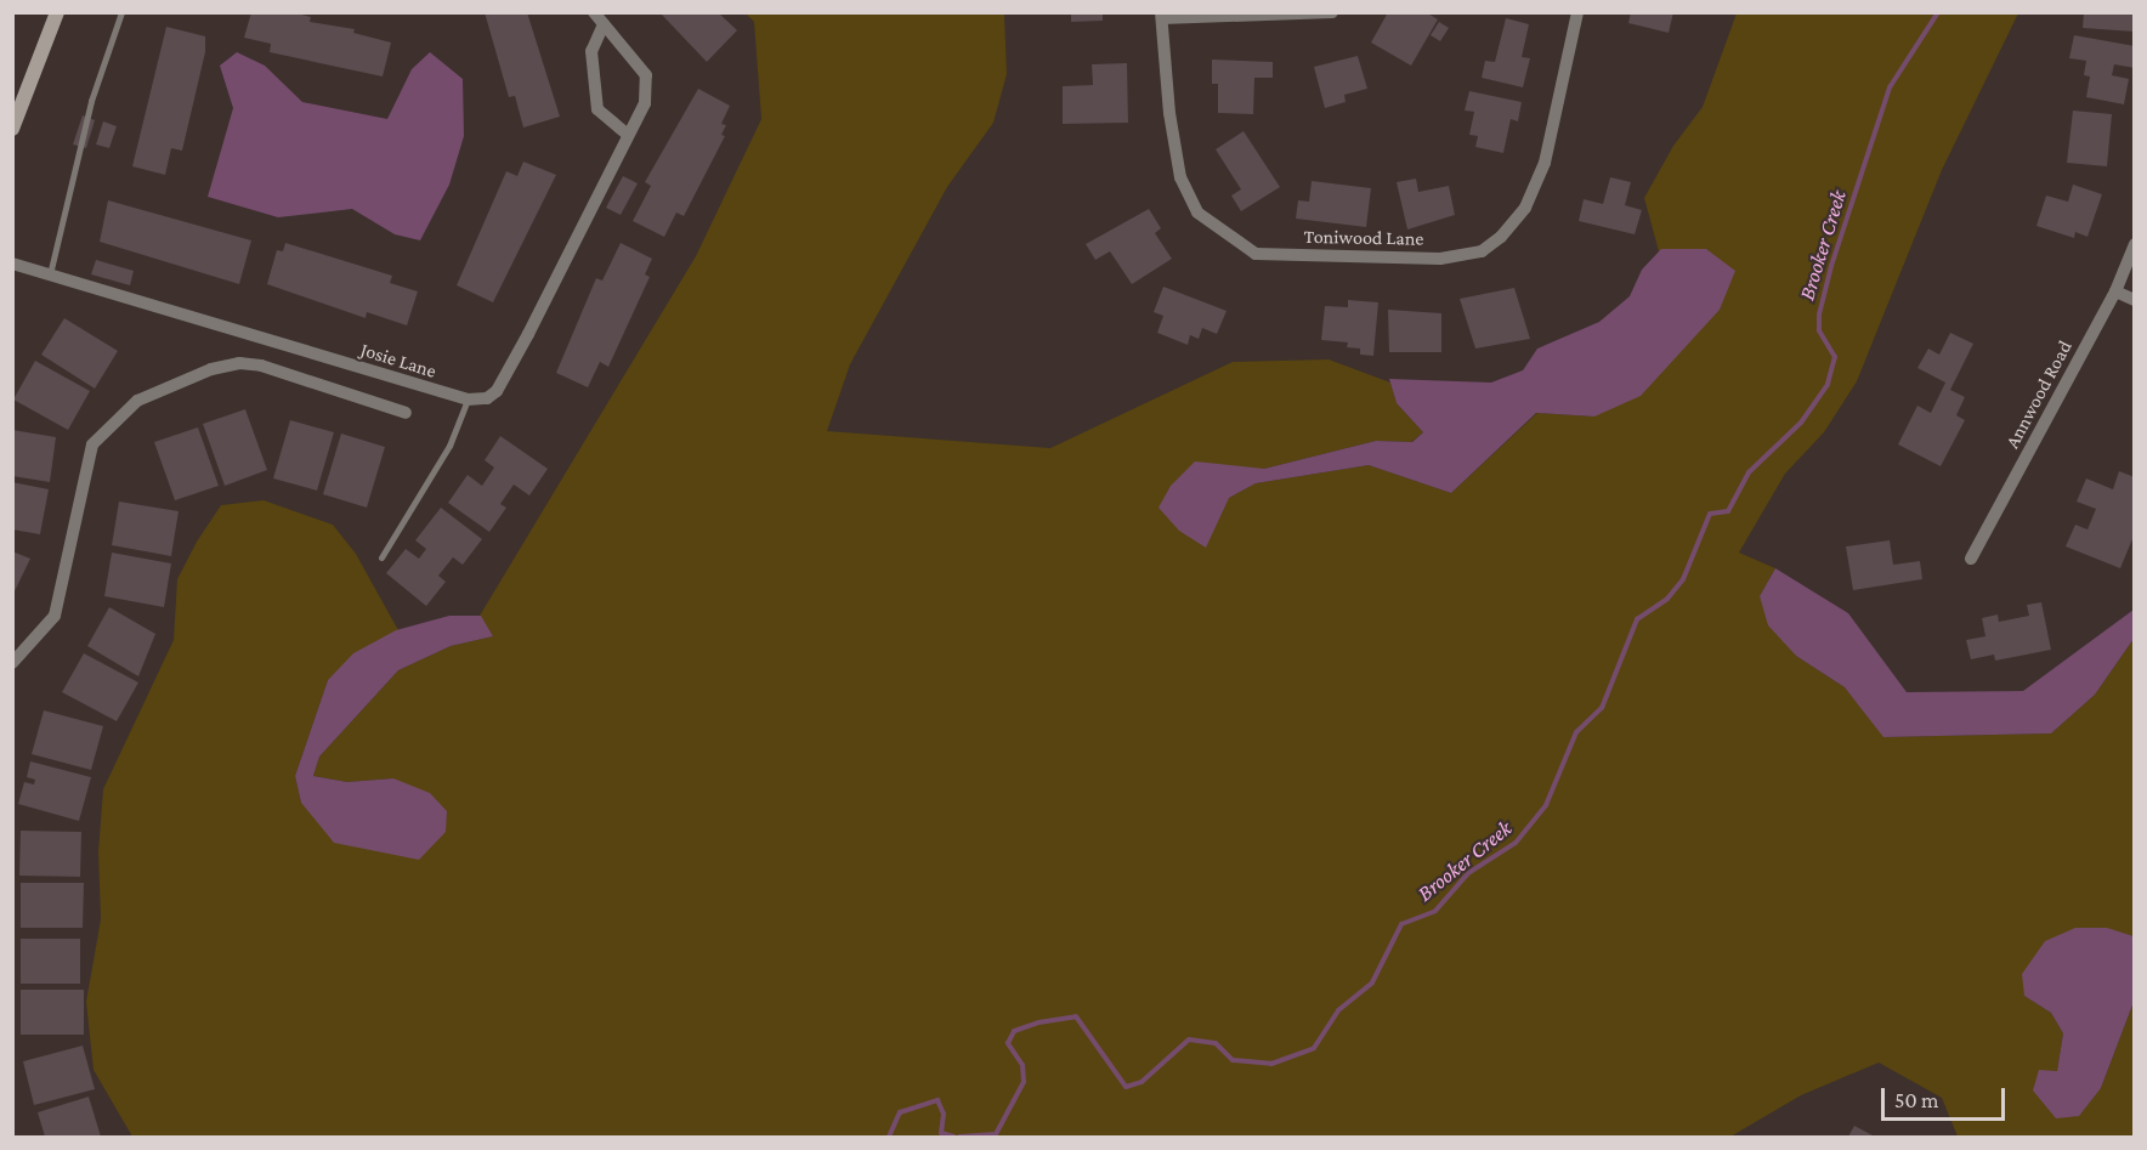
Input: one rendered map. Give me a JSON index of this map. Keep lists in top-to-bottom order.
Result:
{
  "streets": {
    "street": ["Toniwood Lane", "Josie Lane", "Annwood Road"]
  },
  "water": ["Brooker Creek"],
  "scale_bar": "50 m"
}
